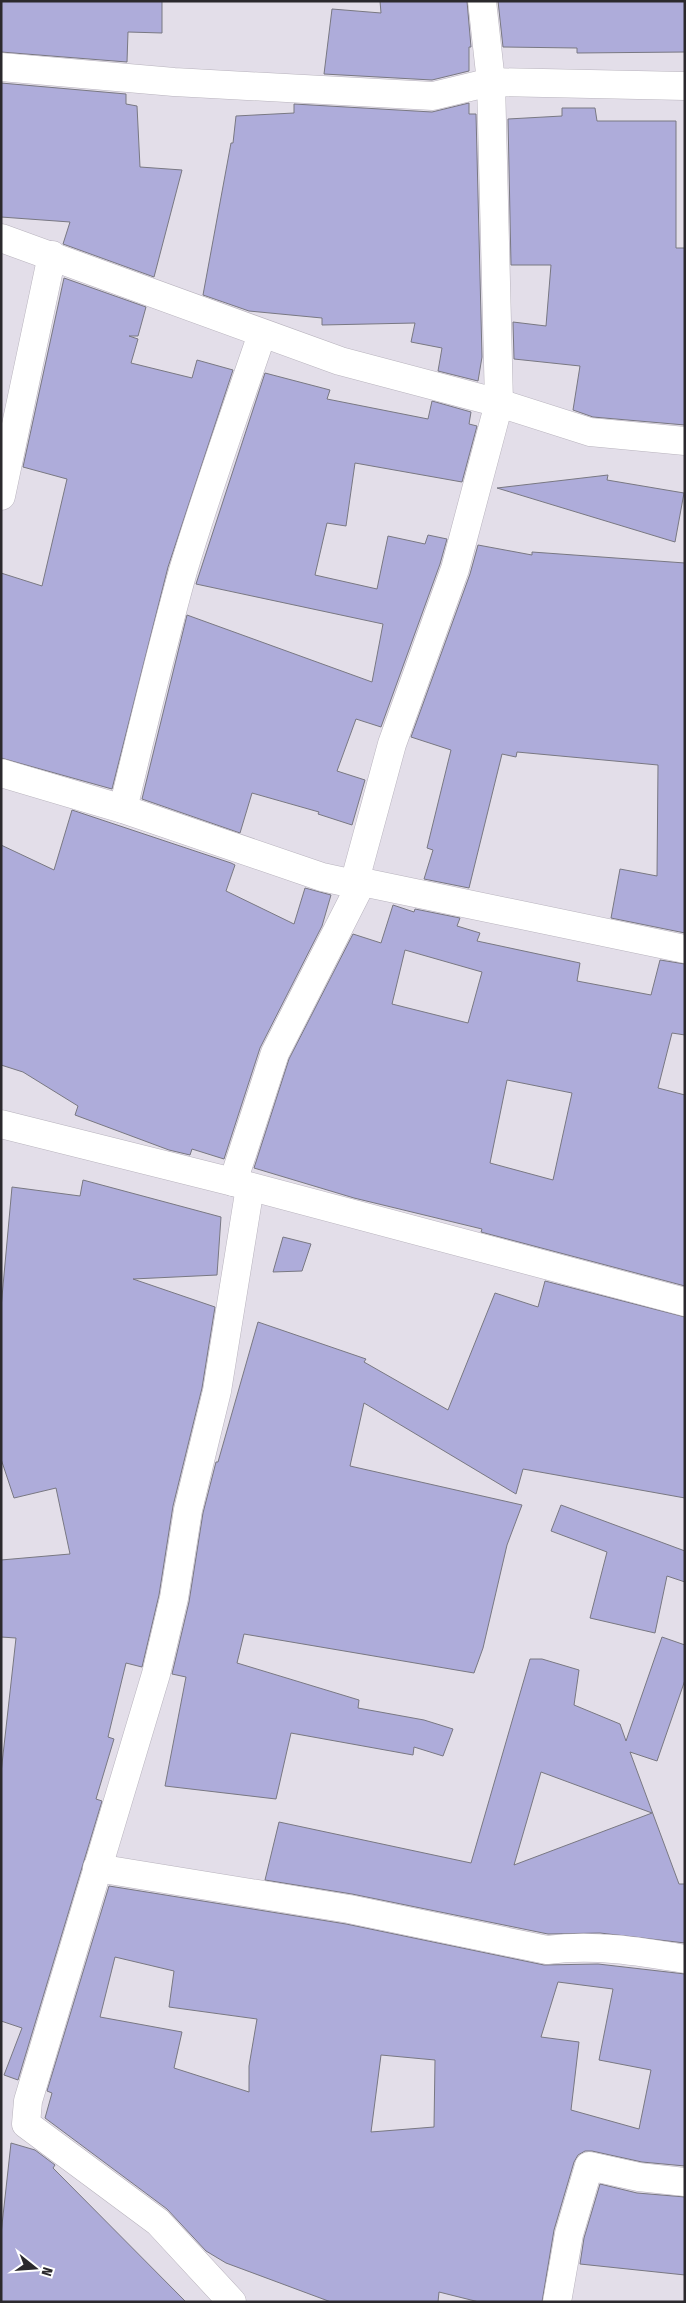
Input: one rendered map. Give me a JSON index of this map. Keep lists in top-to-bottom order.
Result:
{
  "north": "right"
}
